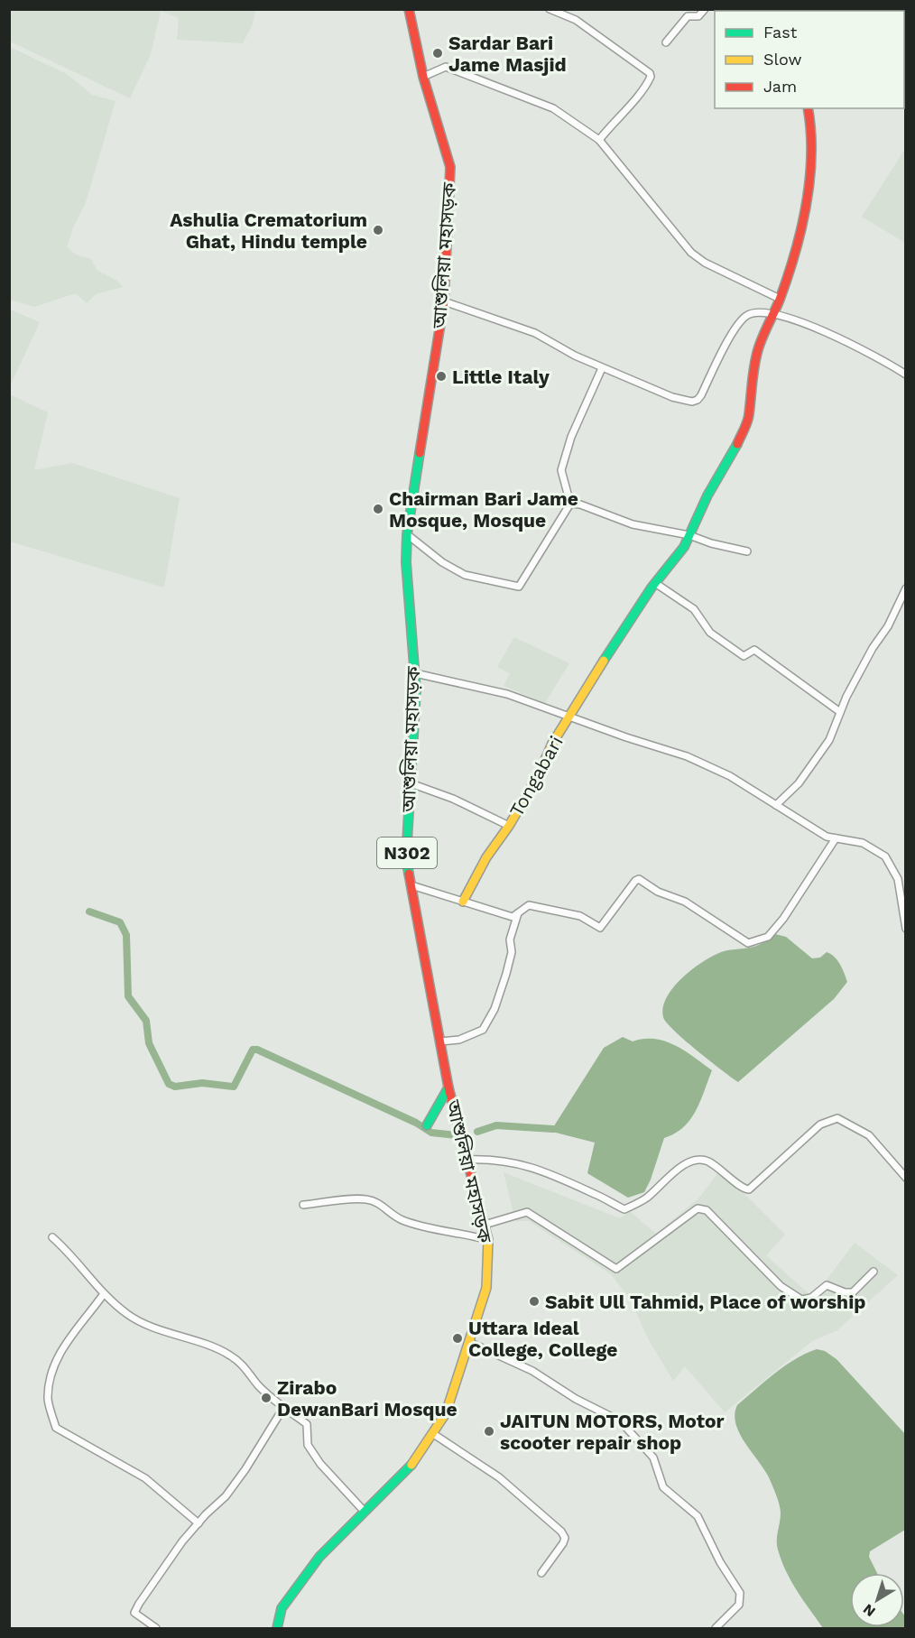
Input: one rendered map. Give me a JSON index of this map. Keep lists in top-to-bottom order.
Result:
{
  "streets": {
    "main road": ["আশুলিয়া মহাসড়ক", "Tongabari", "N302"]
  },
  "crossings": [
    ["আশুলিয়া মহাসড়ক", "Tongabari"]
  ],
  "places": [
    "Sardar Bari Jame Masjid",
    "Ashulia Crematorium Ghat, Hindu temple",
    "Little Italy",
    "Chairman Bari Jame Mosque, Mosque",
    "Sabit Ull Tahmid, Place of worship",
    "Uttara Ideal College, College",
    "Zirabo DewanBari Mosque",
    "JAITUN MOTORS, Motor scooter repair shop"
  ],
  "legend": ["Fast", "Slow", "Jam"],
  "north": "bottom left"
}
